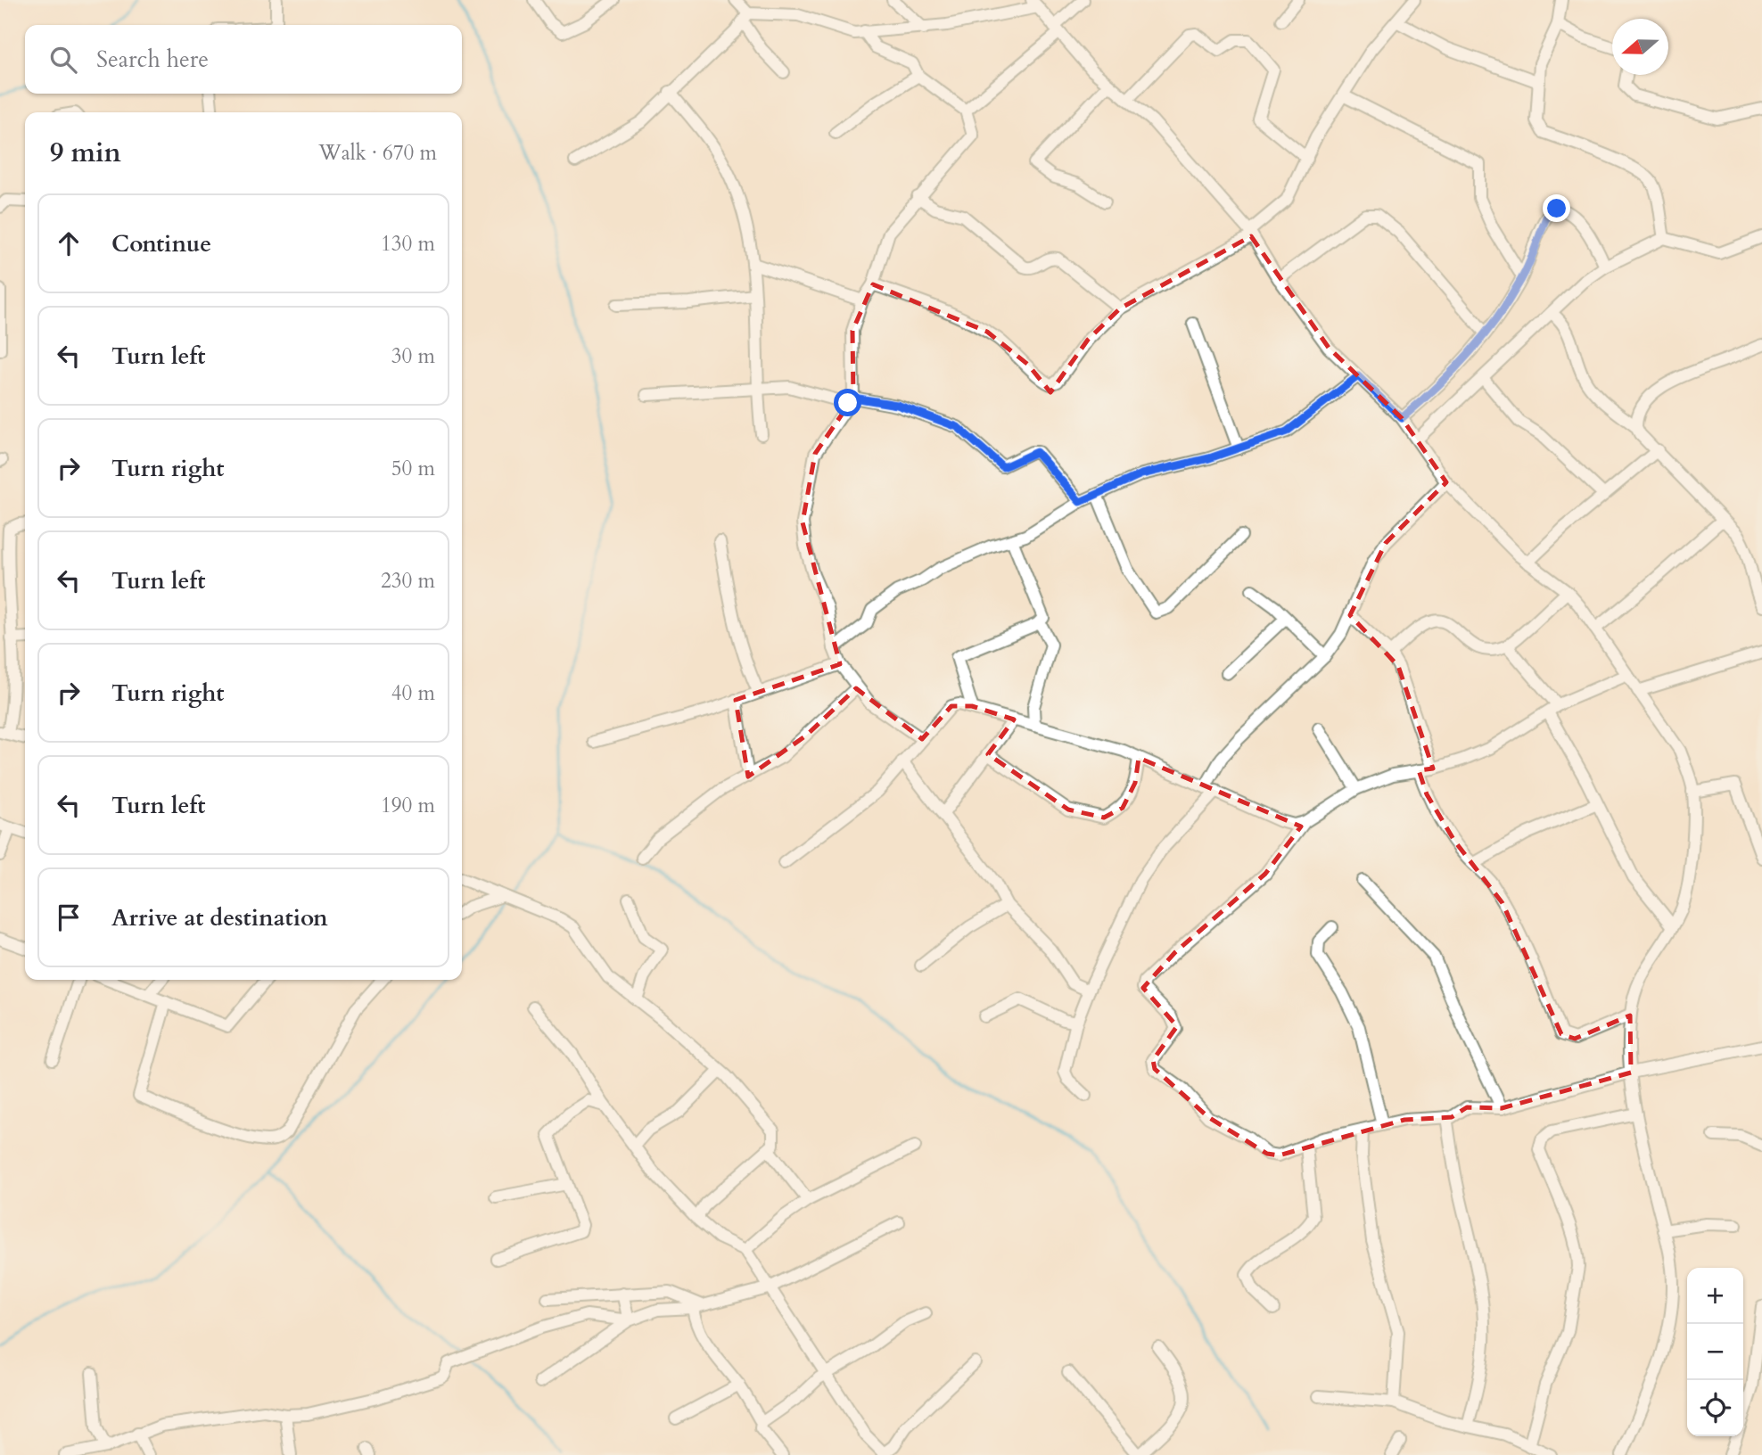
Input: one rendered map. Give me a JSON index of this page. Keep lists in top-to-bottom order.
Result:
{
  "north": "left",
  "page": {
    "search": "Search here",
    "heading": ["9 min", "Walk · 670 m"],
    "list": [
      ["Continue", "130 m"],
      ["Turn left", "30 m"],
      ["Turn right", "50 m"],
      ["Turn left", "230 m"],
      ["Turn right", "40 m"],
      ["Turn left", "190 m"],
      "Arrive at destination"
    ],
    "map_buttons": ["+", "−"]
  }
}
